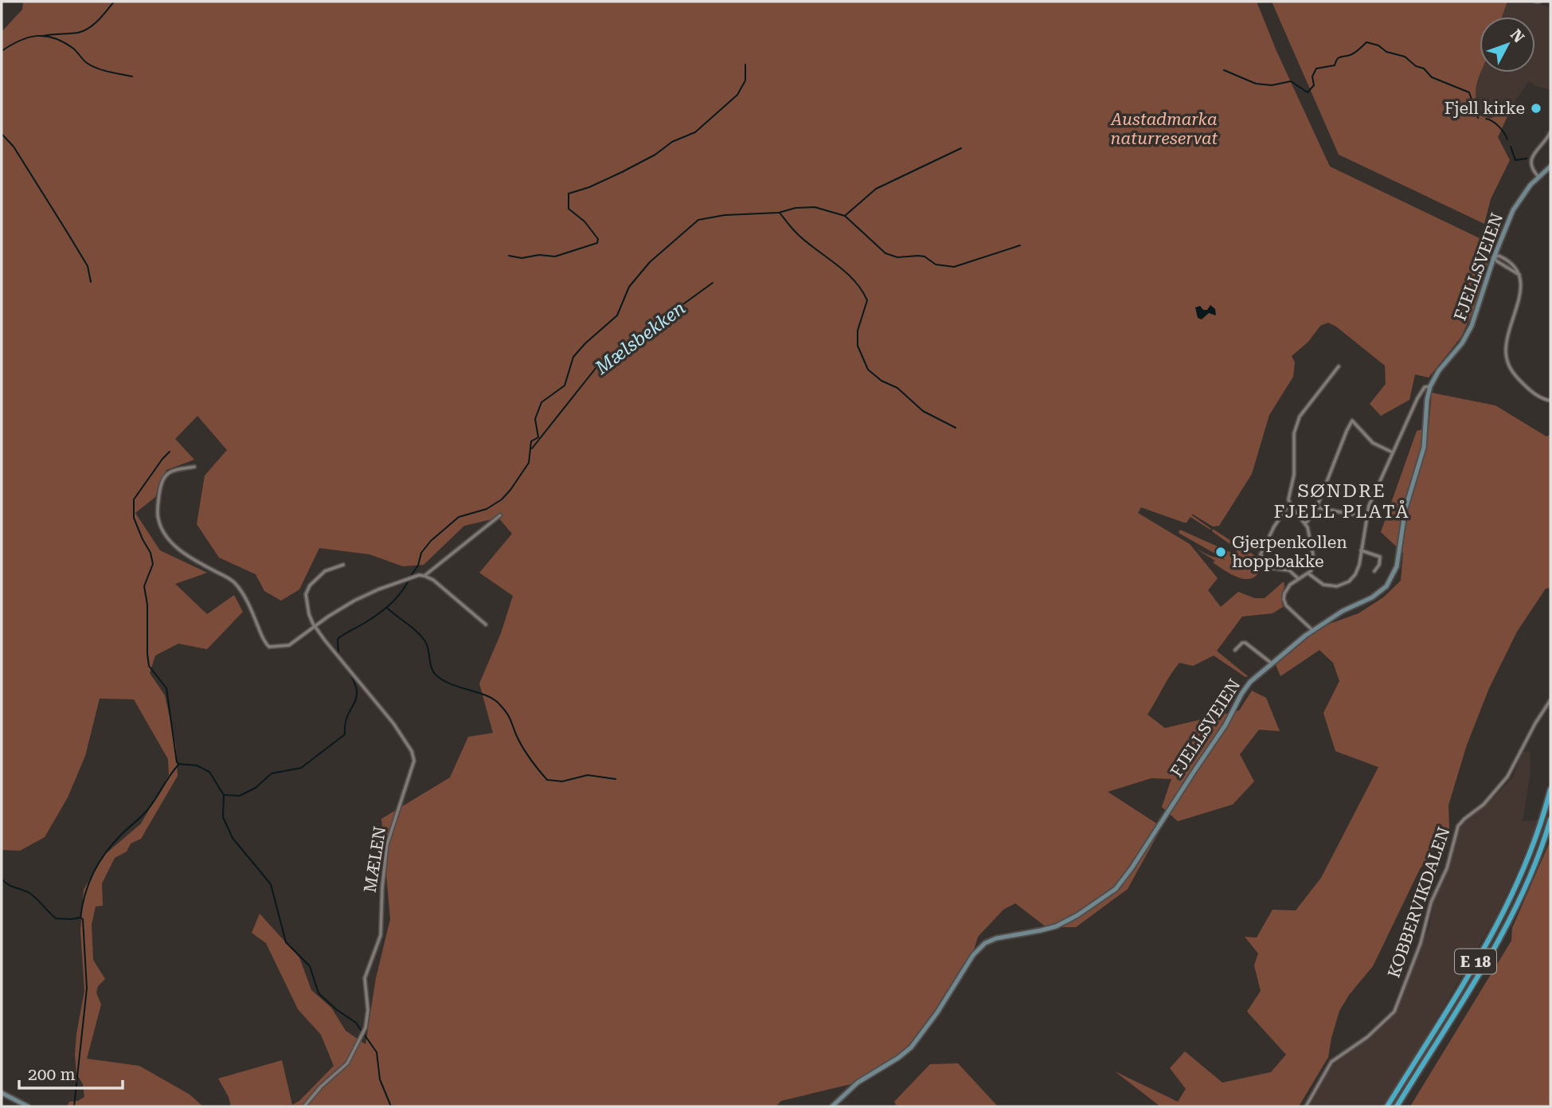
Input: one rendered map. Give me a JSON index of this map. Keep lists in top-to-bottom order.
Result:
{
  "streets": {
    "highway": ["E 18"],
    "main road": ["FJELLSVEIEN"],
    "street": ["MÆLEN", "KOBBERVIKDALEN"]
  },
  "districts": ["SØNDRE FJELL PLATÅ"],
  "water": ["Mælsbekken"],
  "parks": ["Austadmarka naturreservat"],
  "places": ["Fjell kirke", "Gjerpenkollen hoppbakke"],
  "scale_bar": "200 m",
  "north": "top right"
}
